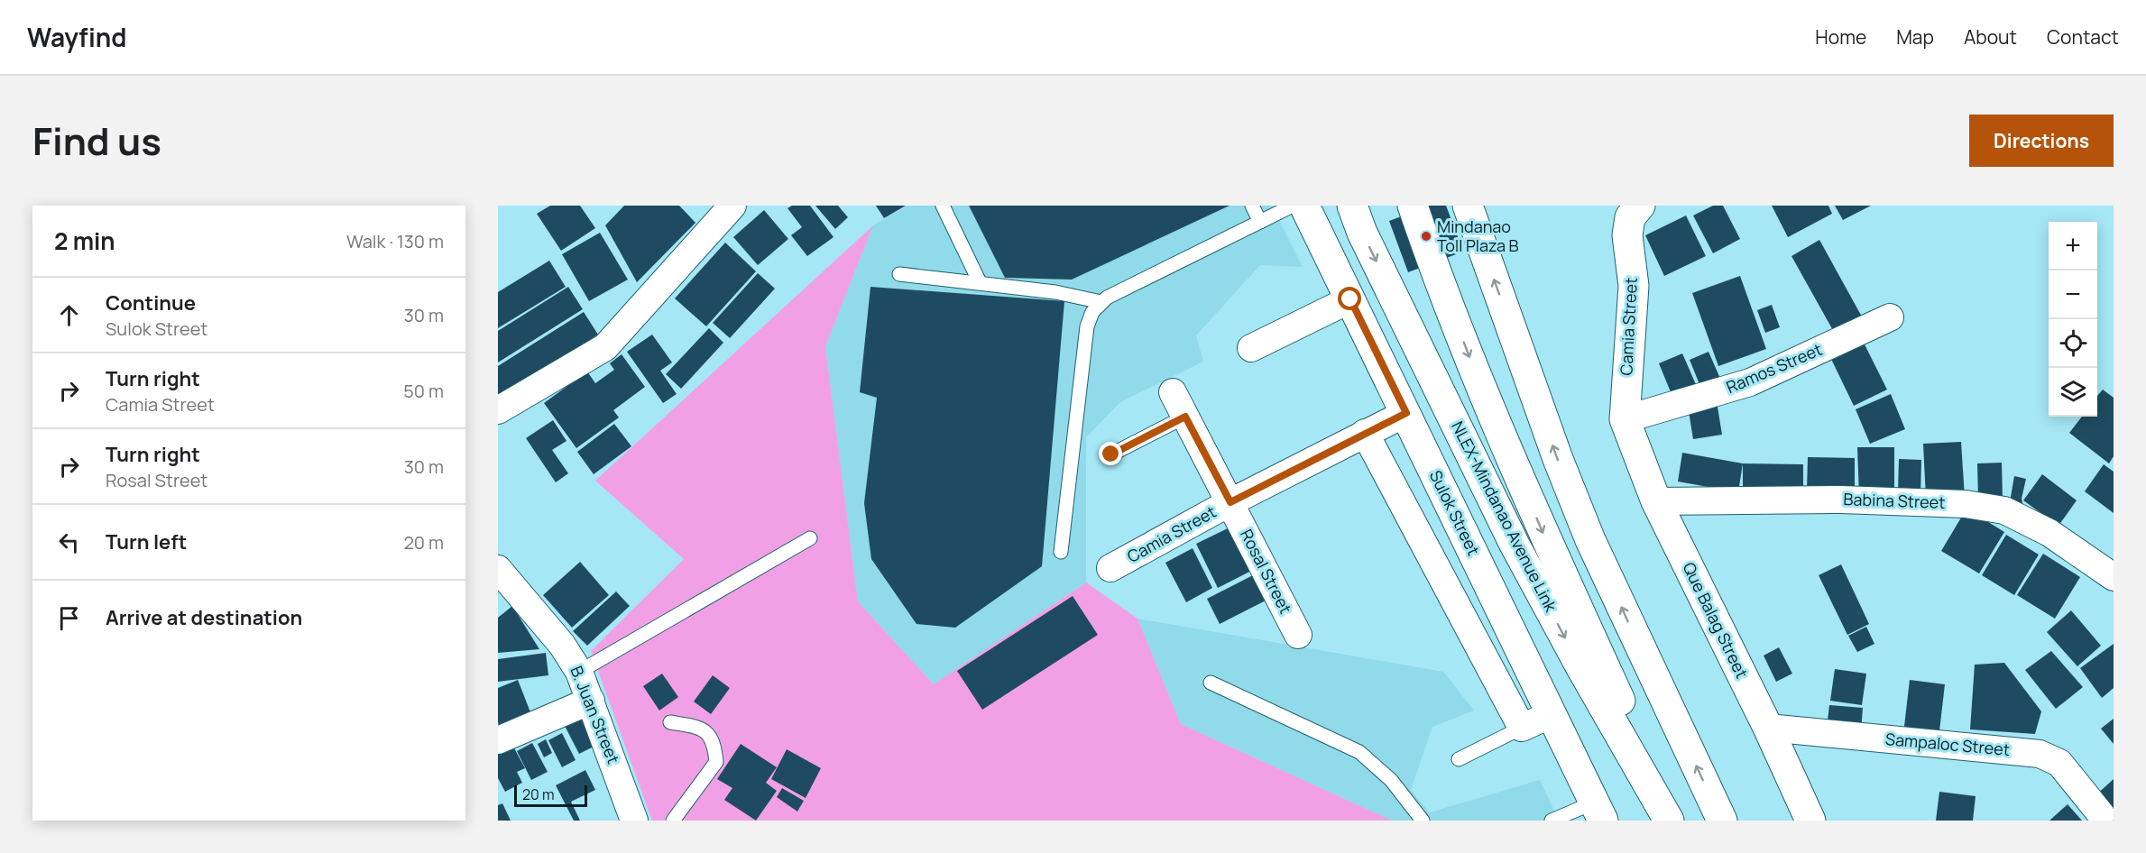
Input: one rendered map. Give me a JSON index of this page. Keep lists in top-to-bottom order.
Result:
{
  "streets": {
    "main road": [
      "Camia Street",
      "Sulok Street",
      "NLEX-Mindanao Avenue Link",
      "Que Balag Street"
    ],
    "street": [
      "Ramos Street",
      "Babina Street",
      "Rosal Street",
      "B. Juan Street",
      "Sampaloc Street"
    ]
  },
  "crossings": [
    ["Camia Street", "Ramos Street"],
    ["Camia Street", "Sulok Street"],
    ["Camia Street", "Rosal Street"],
    ["Camia Street", "Que Balag Street"],
    ["Ramos Street", "Que Balag Street"],
    ["Babina Street", "Que Balag Street"],
    ["Que Balag Street", "Sampaloc Street"]
  ],
  "places": ["Mindanao Toll Plaza B"],
  "scale_bar": "20 m",
  "page": {
    "header": "Wayfind",
    "nav": [
      "Home",
      "Map",
      "About",
      "Contact"
    ],
    "title": "Find us",
    "buttons": "Directions",
    "heading": ["2 min", "Walk · 130 m"],
    "map_buttons": ["+", "−"],
    "list": [
      ["Continue", "Sulok Street", "30 m"],
      ["Turn right", "Camia Street", "50 m"],
      ["Turn right", "Rosal Street", "30 m"],
      ["Turn left", "20 m"],
      "Arrive at destination"
    ],
    "scale": "20 m"
  }
}
